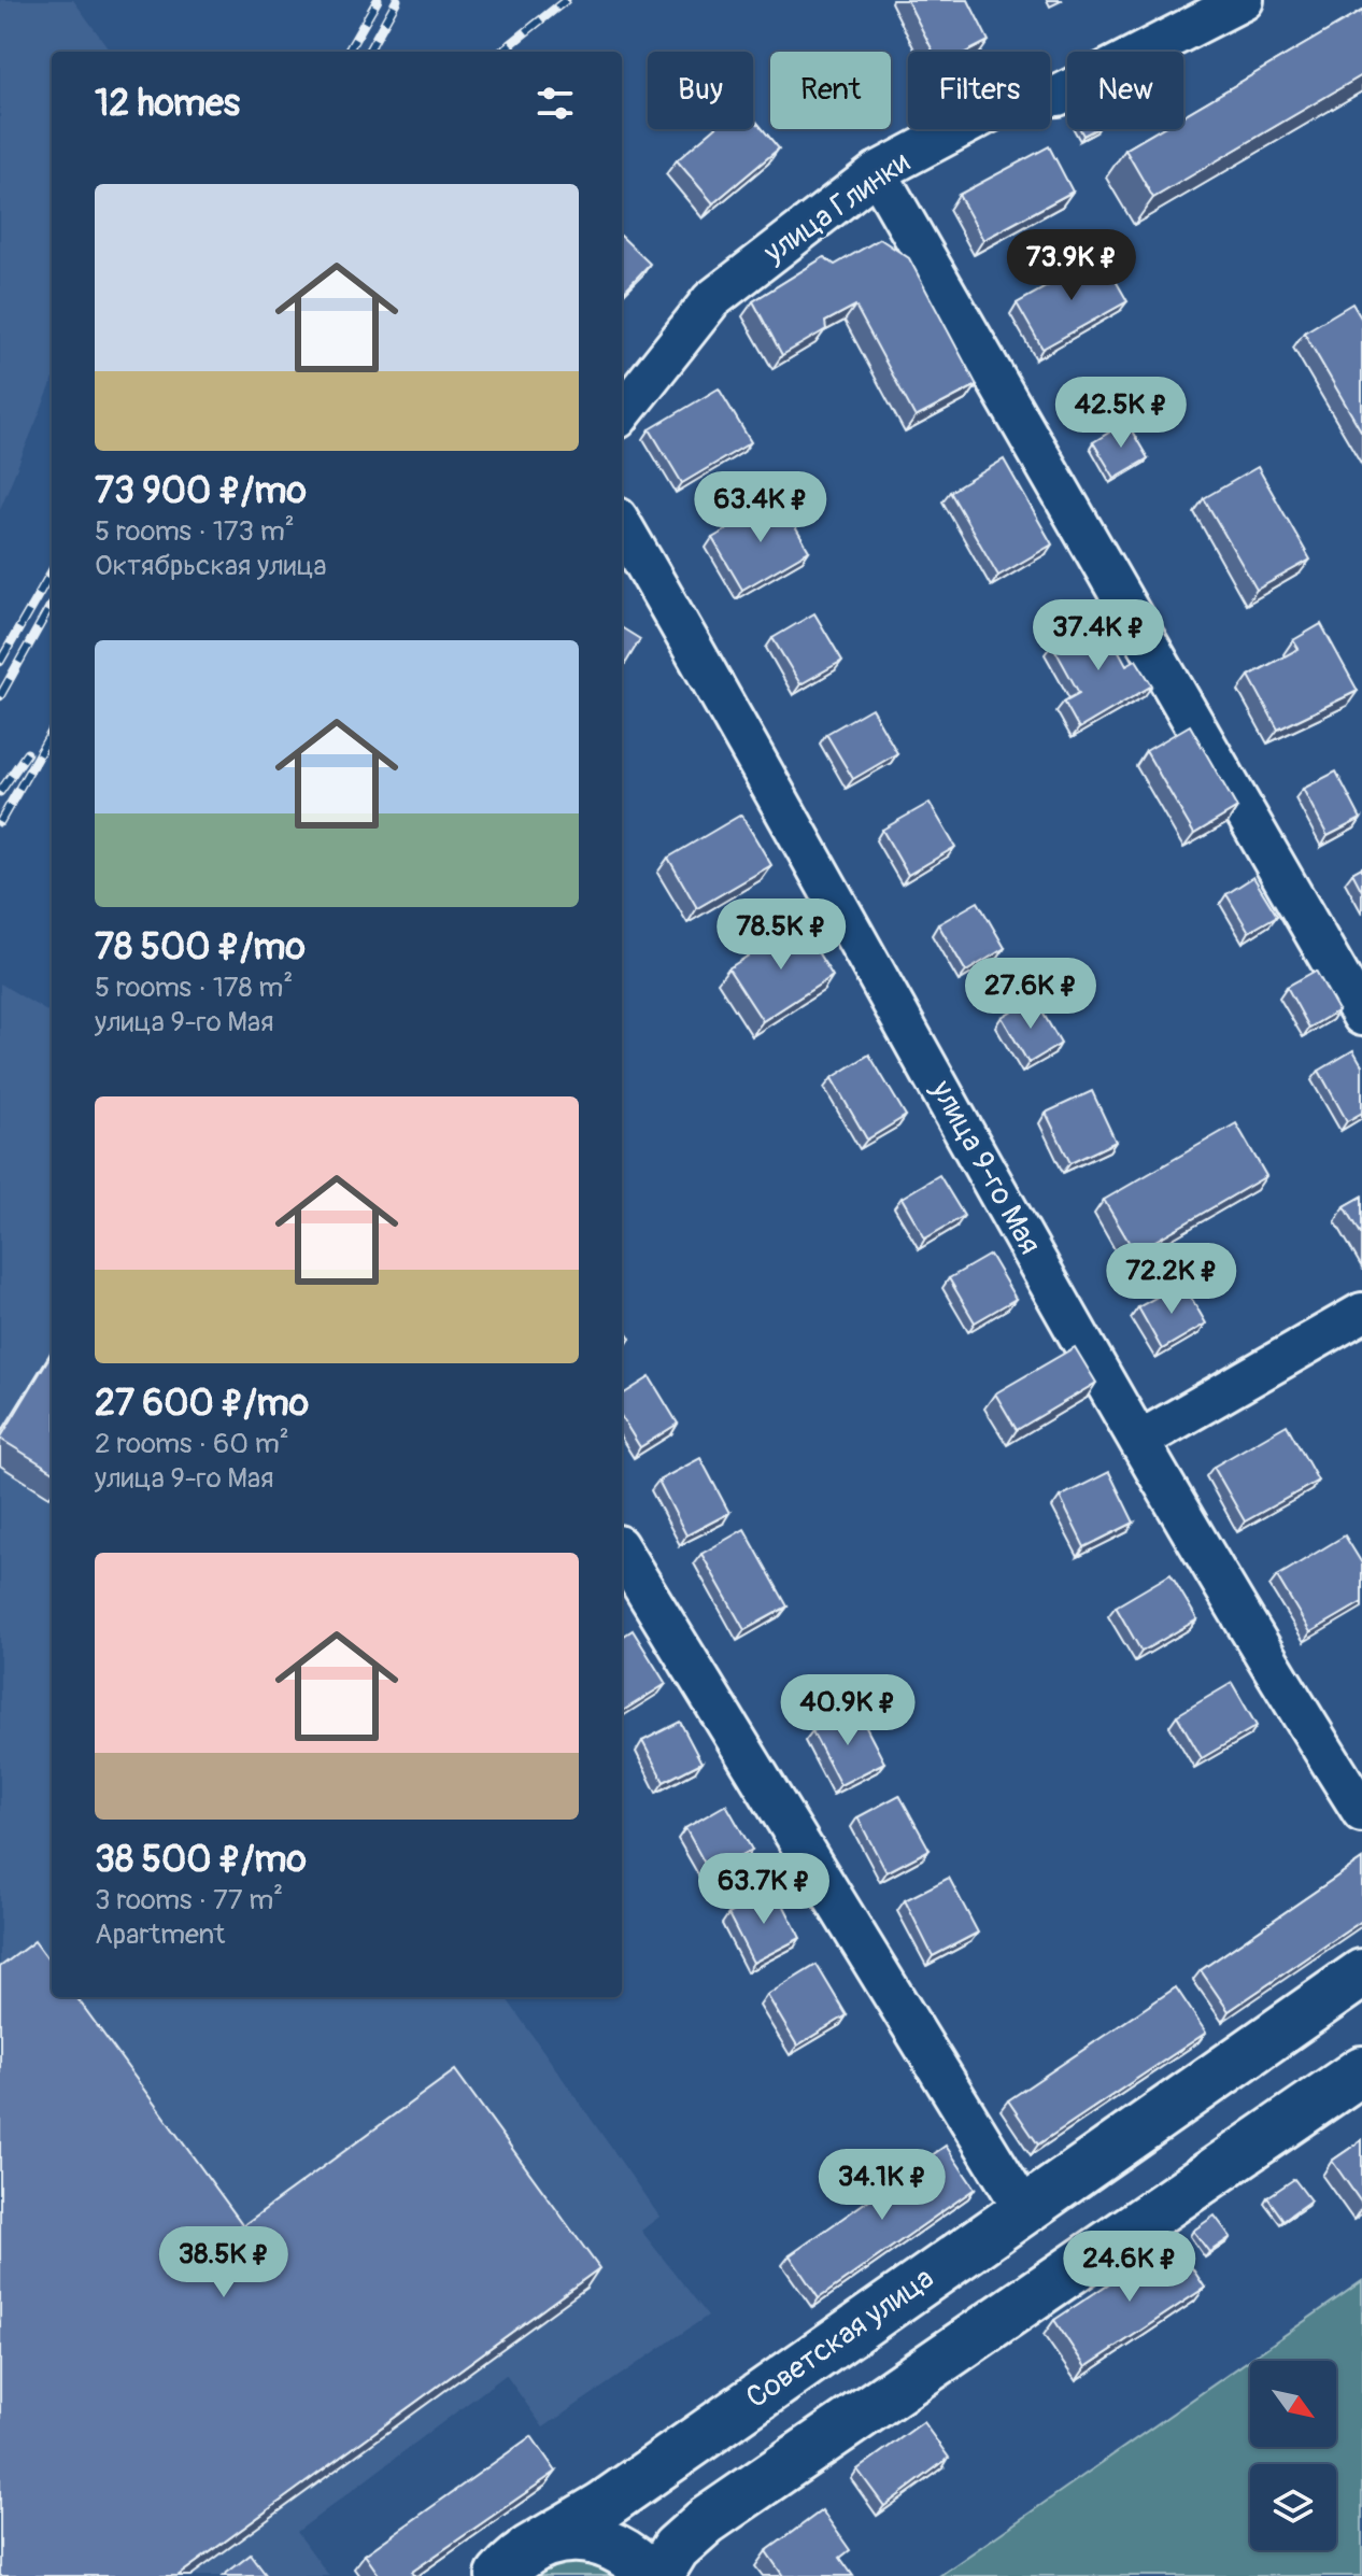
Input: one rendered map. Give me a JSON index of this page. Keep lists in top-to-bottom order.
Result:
{
  "streets": {
    "main road": ["Советская улица"],
    "street": ["улица Глинки", "улица 9-го Мая"]
  },
  "north": "bottom right",
  "page": {
    "chip": [
      "Buy",
      "Rent",
      "Filters",
      "New"
    ],
    "heading": "12 homes",
    "list": [
      {
        "name": "73 900 ₽/mo",
        "note": "5 rooms · 173 m² · Октябрьская улица"
      },
      {
        "name": "78 500 ₽/mo",
        "note": "5 rooms · 178 m² · улица 9-го Мая"
      },
      {
        "name": "27 600 ₽/mo",
        "note": "2 rooms · 60 m² · улица 9-го Мая"
      },
      {
        "name": "38 500 ₽/mo",
        "note": "3 rooms · 77 m² · Apartment"
      }
    ],
    "price": [
      "73.9K ₽",
      "42.5K ₽",
      "63.4K ₽",
      "37.4K ₽",
      "78.5K ₽",
      "27.6K ₽",
      "72.2K ₽",
      "40.9K ₽",
      "63.7K ₽",
      "34.1K ₽",
      "38.5K ₽",
      "24.6K ₽"
    ]
  }
}
